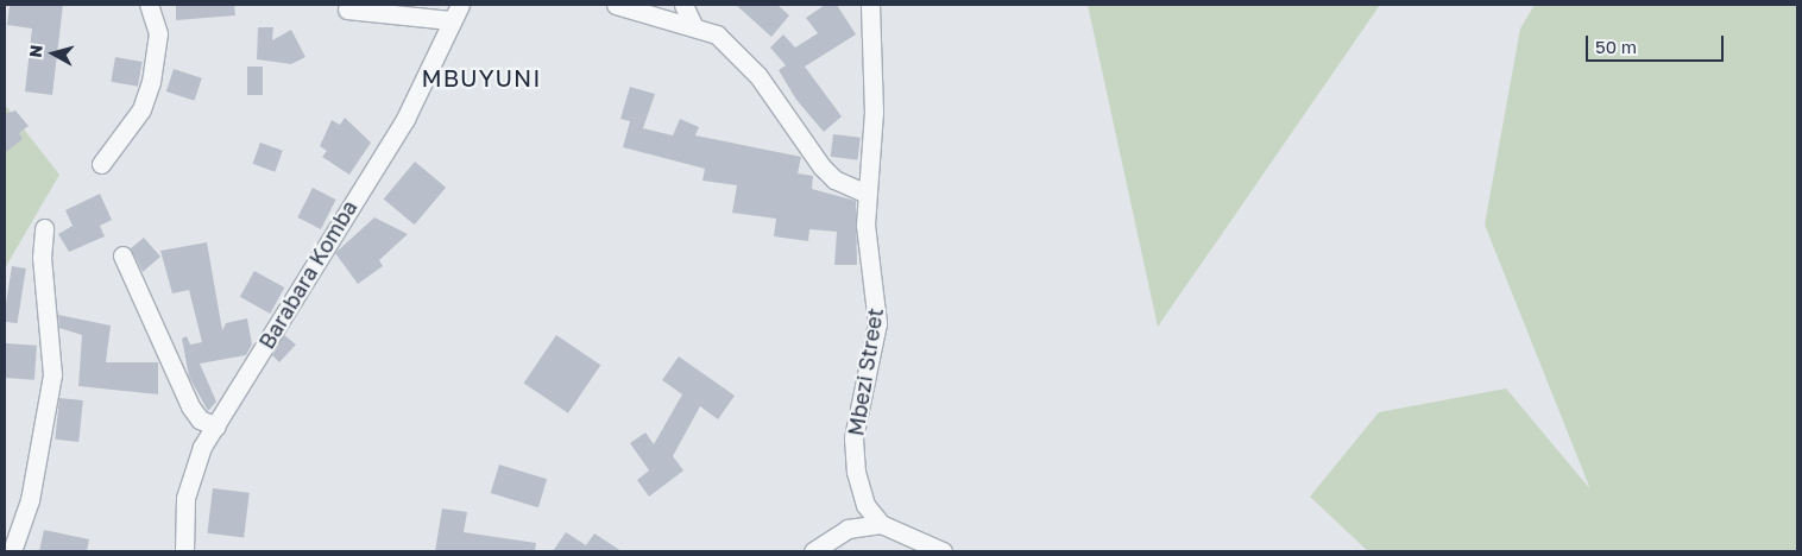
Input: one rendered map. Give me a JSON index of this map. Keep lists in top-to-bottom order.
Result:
{
  "streets": {
    "street": ["Barabara Komba", "Mbezi Street"]
  },
  "districts": ["MBUYUNI"],
  "scale_bar": "50 m",
  "north": "left"
}
